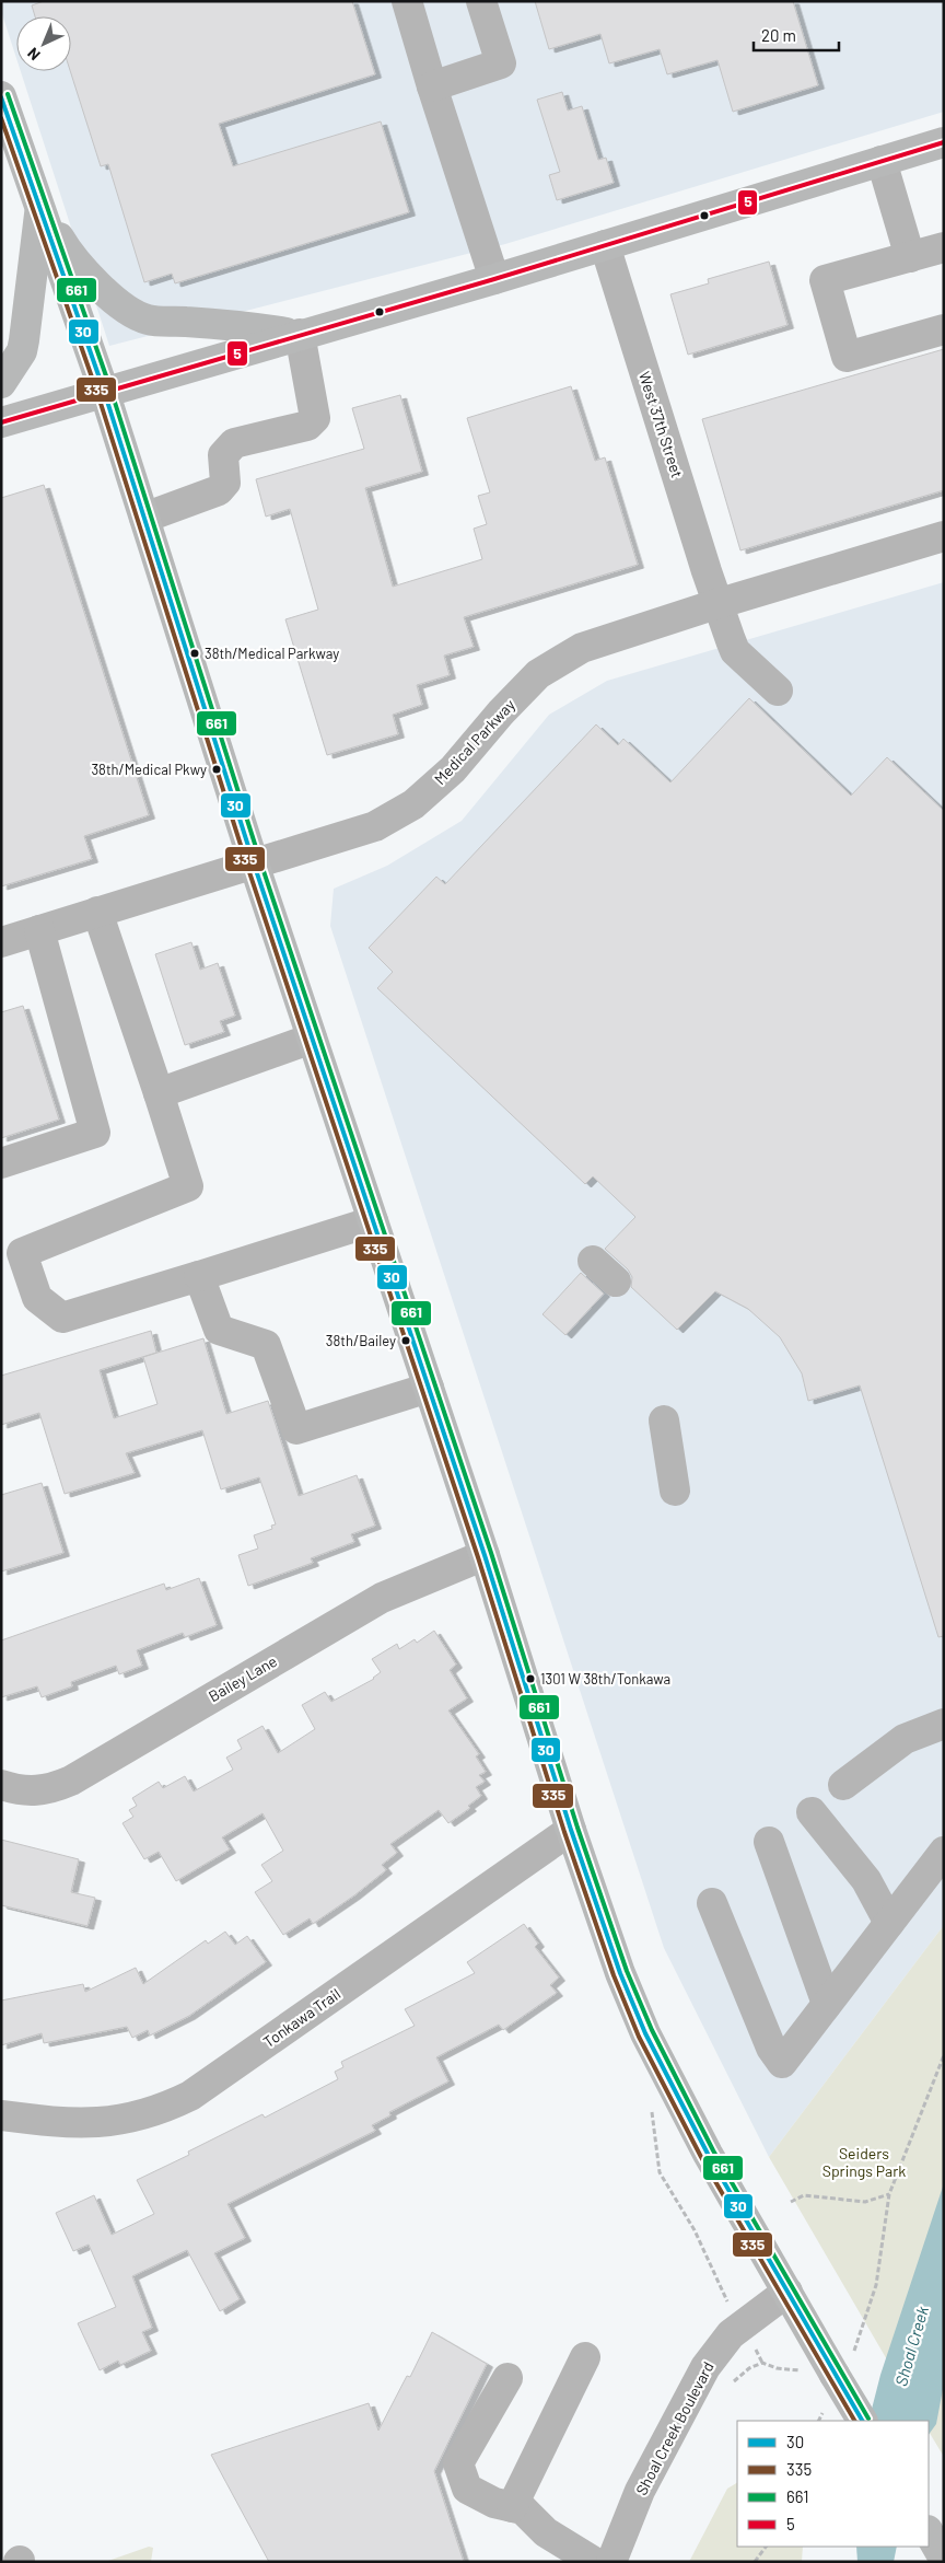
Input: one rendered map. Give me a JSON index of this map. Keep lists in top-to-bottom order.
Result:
{
  "streets": {
    "street": [
      "West 37th Street",
      "Medical Parkway",
      "Bailey Lane",
      "Tonkawa Trail",
      "Shoal Creek Boulevard"
    ]
  },
  "crossings": [
    ["West 37th Street", "Medical Parkway"]
  ],
  "water": ["Shoal Creek"],
  "parks": ["Seiders Springs Park"],
  "places": [
    "38th/Medical Parkway",
    "38th/Medical Pkwy",
    "38th/Bailey",
    "1301 W 38th/Tonkawa"
  ],
  "lines": [
    "transit line 661",
    "transit line 30",
    "transit line 335",
    "transit line 5"
  ],
  "legend": [
    "30",
    "335",
    "661",
    "5"
  ],
  "scale_bar": "20 m",
  "north": "bottom left"
}
